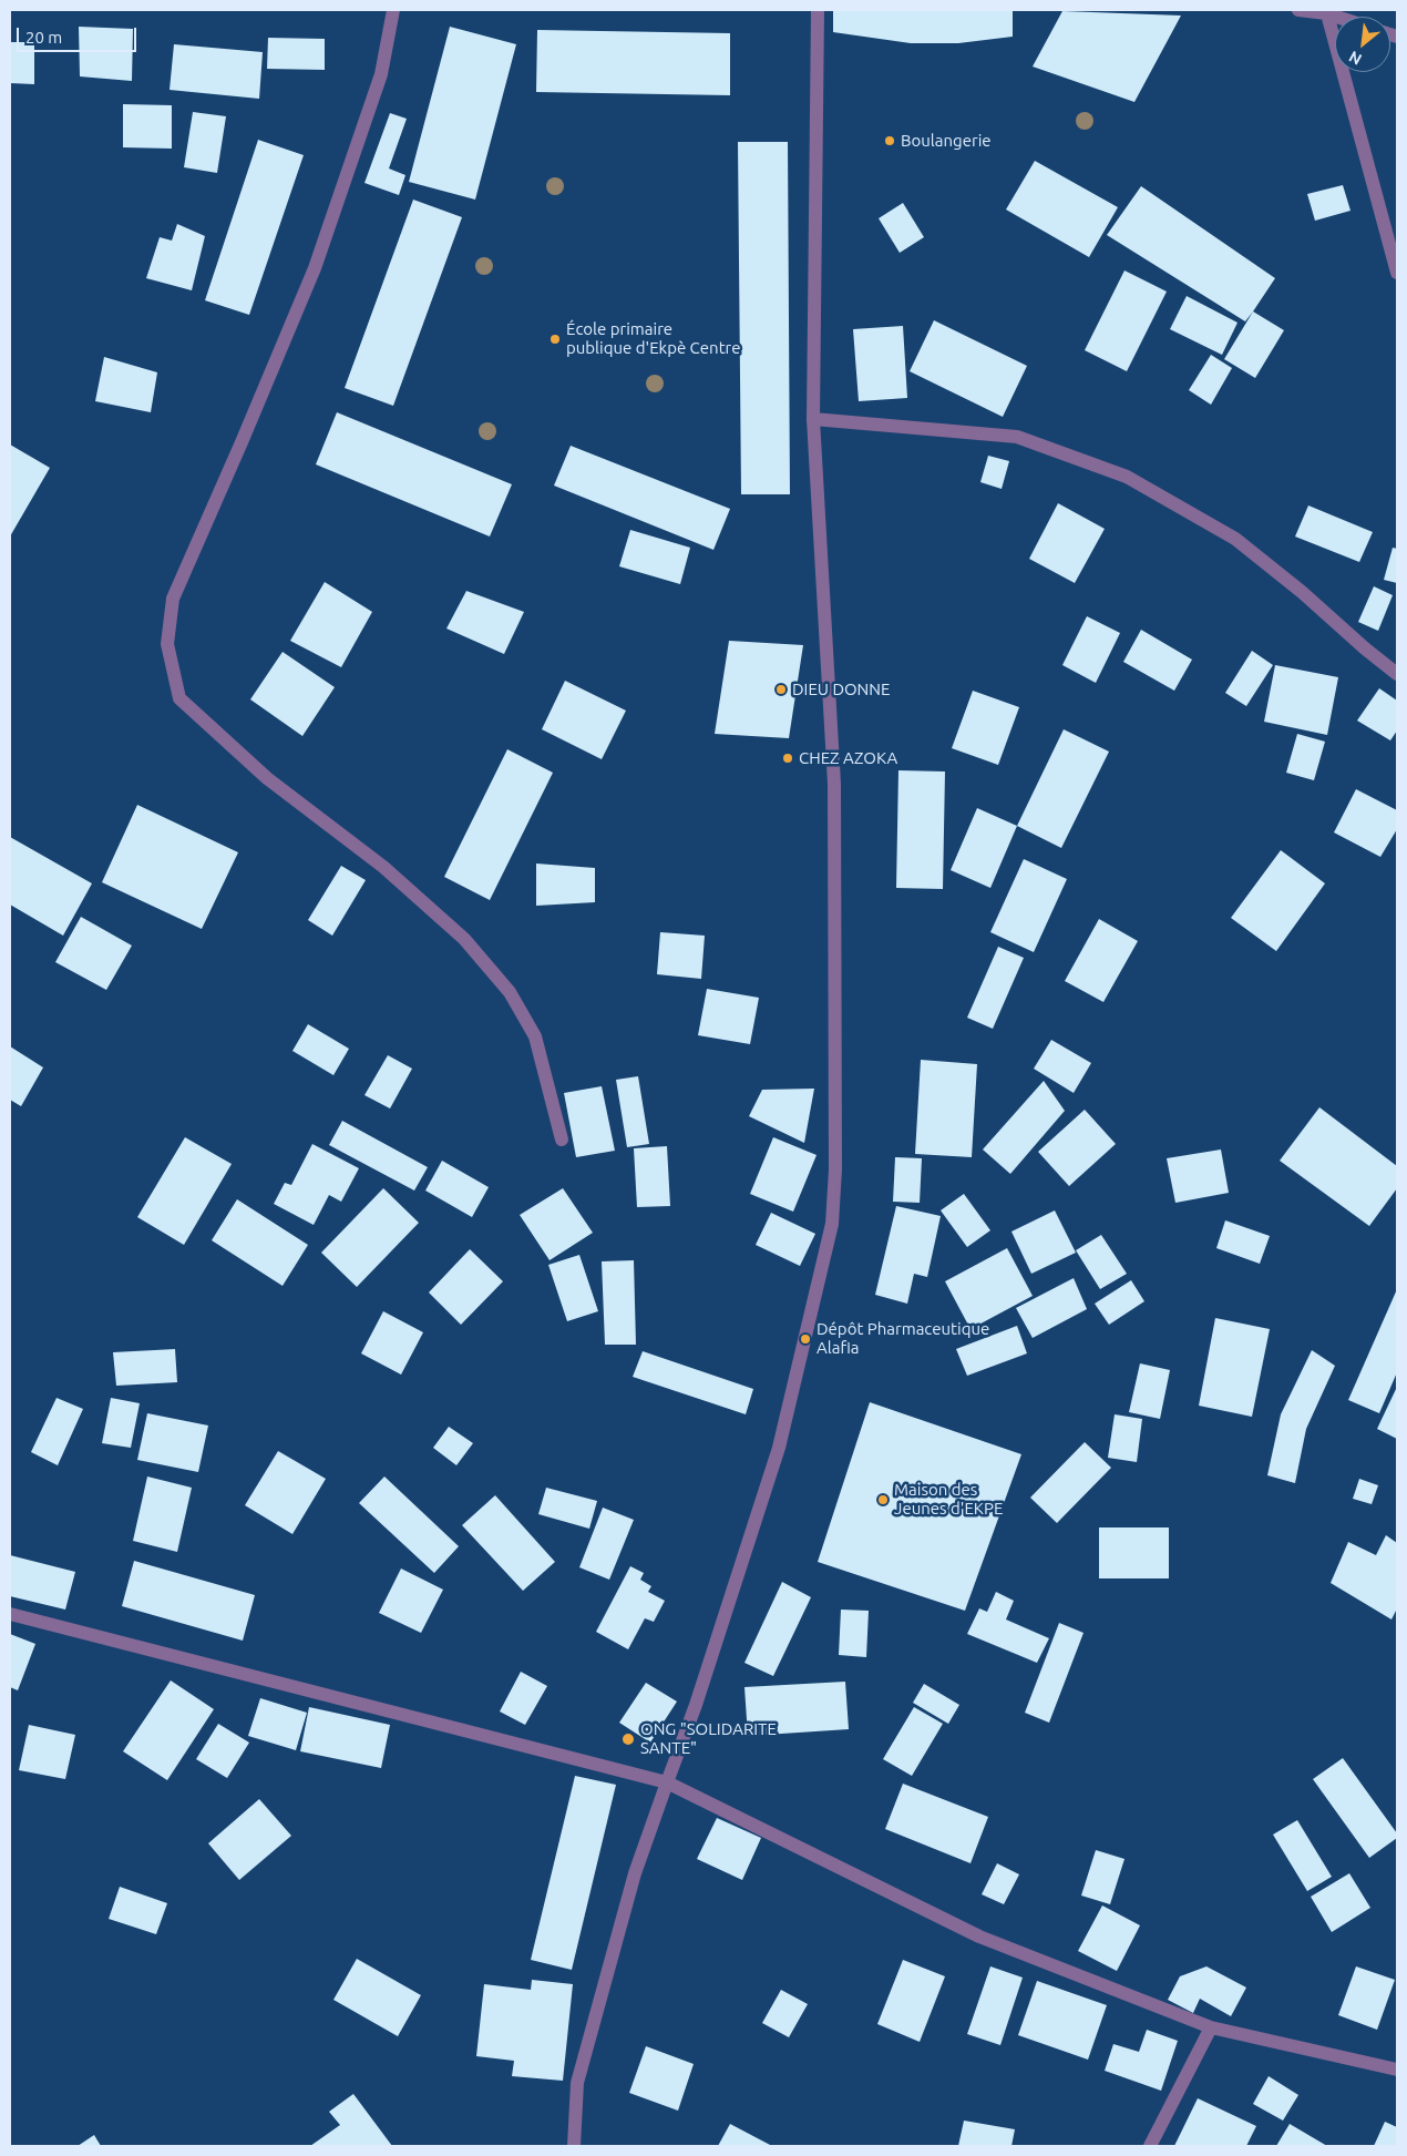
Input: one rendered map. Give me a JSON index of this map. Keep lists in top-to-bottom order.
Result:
{
  "places": [
    "Boulangerie",
    "École primaire publique d'Ekpè Centre",
    "DIEU DONNE",
    "CHEZ AZOKA",
    "Dépôt Pharmaceutique Alafia",
    "Maison des Jeunes d'EKPE",
    "ONG \"SOLIDARITE SANTE\""
  ],
  "scale_bar": "20 m",
  "north": "bottom left"
}
